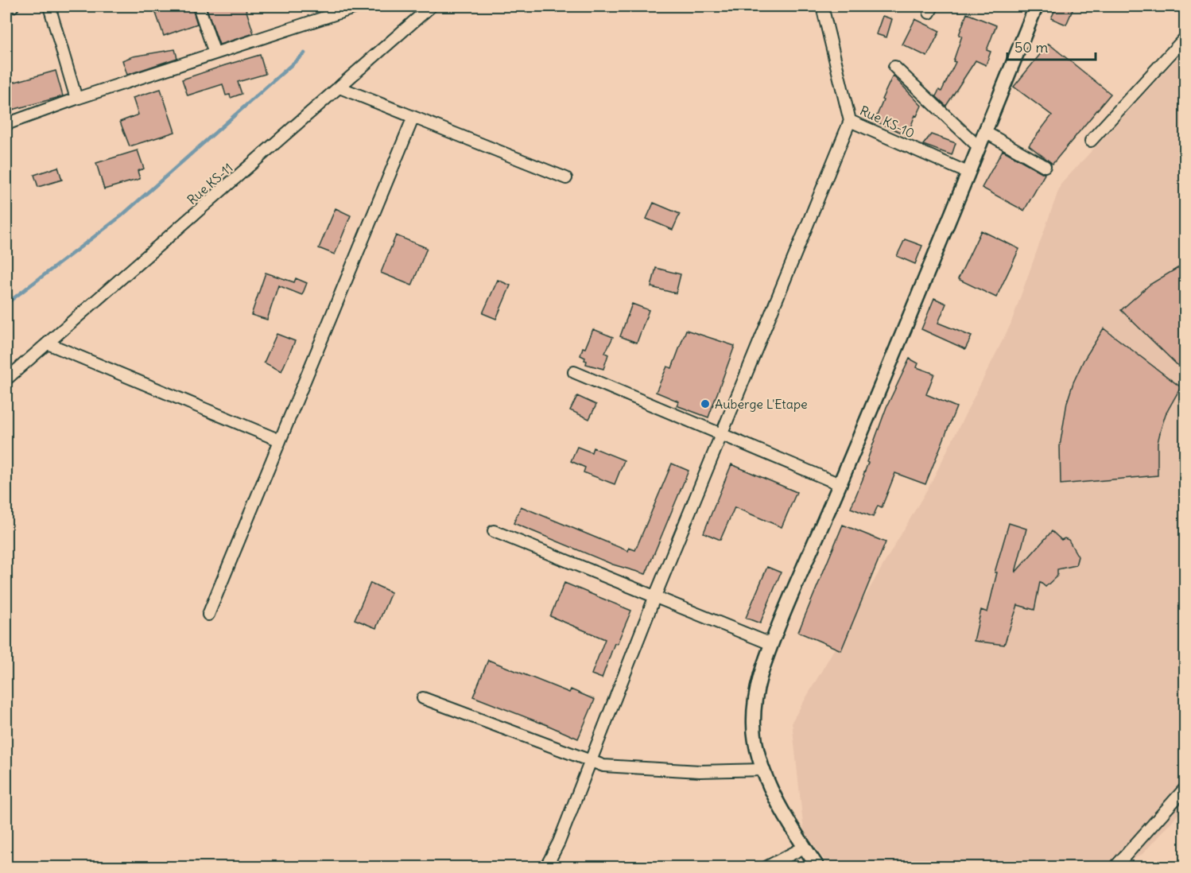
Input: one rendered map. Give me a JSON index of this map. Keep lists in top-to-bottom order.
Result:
{
  "streets": {
    "street": ["Rue KS-10", "Rue KS-11"]
  },
  "places": ["Auberge L'Etape"],
  "scale_bar": "50 m"
}
